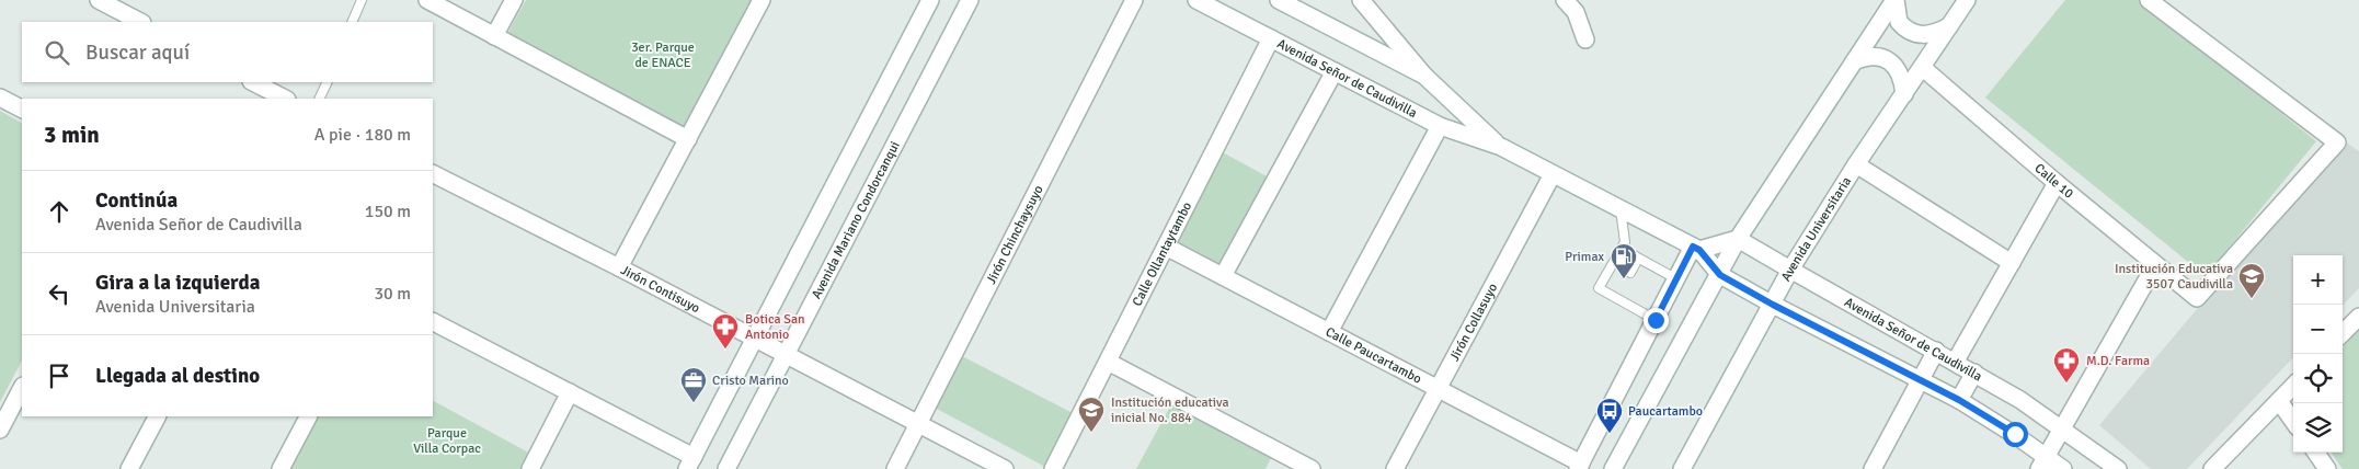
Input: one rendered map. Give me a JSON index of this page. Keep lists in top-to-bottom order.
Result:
{
  "streets": {
    "street": [
      "Avenida Señor de Caudivilla",
      "Calle 10",
      "Avenida Mariano Condorcanqui",
      "Avenida Universitaria",
      "Jirón Chinchaysuyo",
      "Calle Ollantaytambo",
      "Jirón Contisuyo",
      "Jirón Collasuyo",
      "Calle Paucartambo"
    ]
  },
  "crossings": [
    ["Avenida Señor de Caudivilla", "Avenida Universitaria"],
    ["Avenida Señor de Caudivilla", "Calle Ollantaytambo"],
    ["Avenida Señor de Caudivilla", "Jirón Collasuyo"],
    ["Calle 10", "Avenida Universitaria"],
    ["Avenida Mariano Condorcanqui", "Jirón Contisuyo"],
    ["Jirón Chinchaysuyo", "Jirón Contisuyo"],
    ["Calle Ollantaytambo", "Calle Paucartambo"],
    ["Jirón Collasuyo", "Calle Paucartambo"]
  ],
  "parks": ["3er. Parque de ENACE", "Parque Villa Corpac"],
  "places": {
    "fuel station": ["Primax"],
    "school or university": ["Institución Educativa 3507 Caudivilla", "Institución educativa inicial No. 884"],
    "pharmacy": ["Botica San Antonio", "M.D. Farma"],
    "office": ["Cristo Marino"],
    "bus stop": ["Paucartambo"]
  },
  "page": {
    "search": "Buscar aquí",
    "heading": ["3 min", "A pie · 180 m"],
    "list": [
      ["Continúa", "Avenida Señor de Caudivilla", "150 m"],
      ["Gira a la izquierda", "Avenida Universitaria", "30 m"],
      "Llegada al destino"
    ],
    "map_buttons": ["+", "−"]
  }
}
